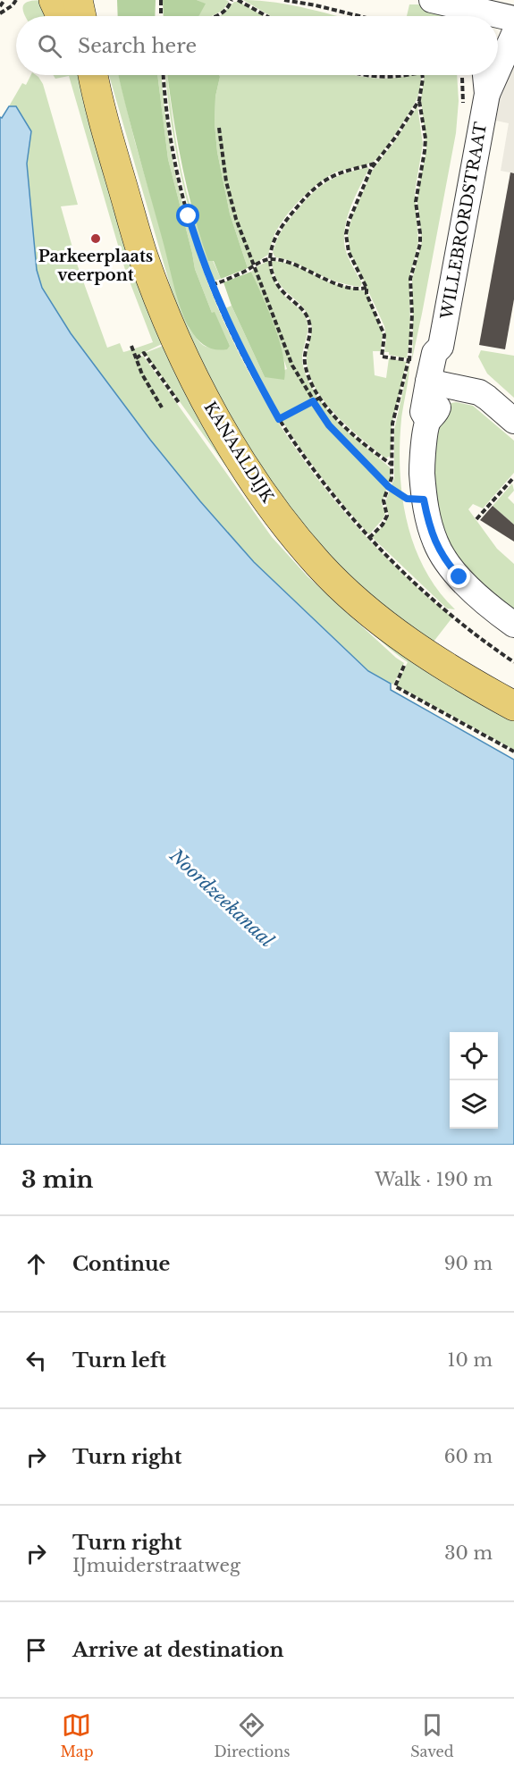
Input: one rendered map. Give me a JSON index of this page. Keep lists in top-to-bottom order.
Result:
{
  "streets": {
    "main road": ["KANAALDIJK"],
    "street": ["WILLEBRORDSTRAAT"]
  },
  "water": ["Noordzeekanaal"],
  "places": ["Parkeerplaats veerpont"],
  "page": {
    "search": "Search here",
    "heading": ["3 min", "Walk · 190 m"],
    "list": [
      ["Continue", "90 m"],
      ["Turn left", "10 m"],
      ["Turn right", "60 m"],
      ["Turn right", "IJmuiderstraatweg", "30 m"],
      "Arrive at destination"
    ],
    "nav": ["Map", "Directions", "Saved"]
  }
}
